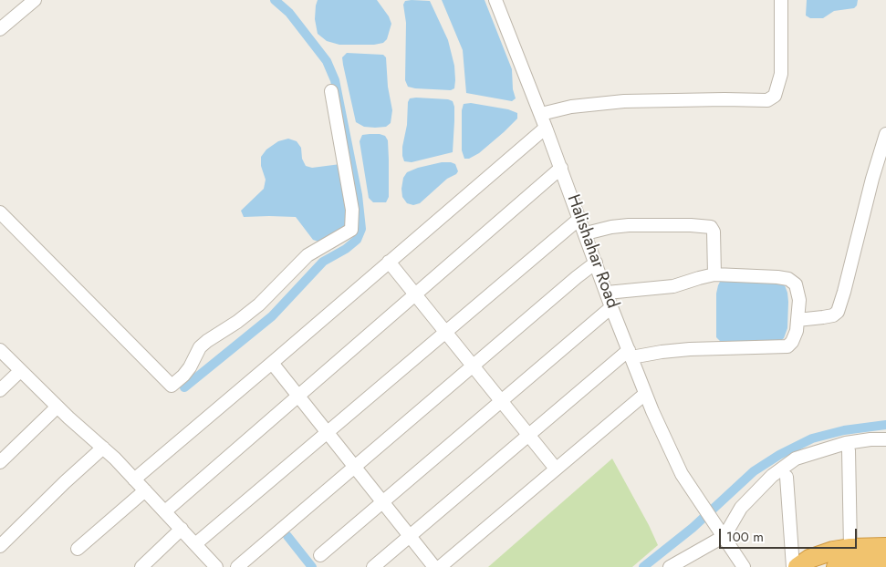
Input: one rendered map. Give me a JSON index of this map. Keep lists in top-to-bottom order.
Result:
{
  "streets": {
    "street": ["Halishahar Road"]
  },
  "scale_bar": "100 m"
}
